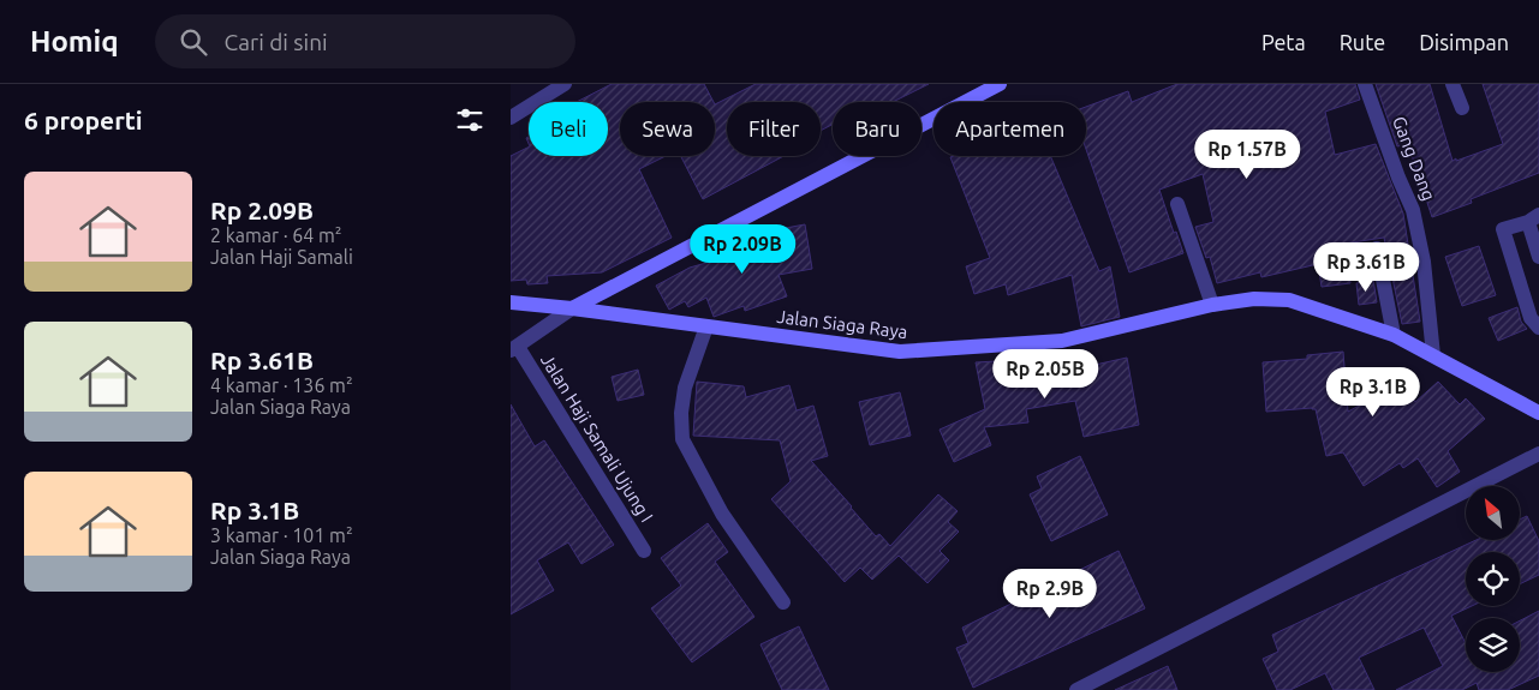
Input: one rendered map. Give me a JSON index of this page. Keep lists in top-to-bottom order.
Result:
{
  "streets": {
    "main road": ["Jalan Siaga Raya"],
    "street": ["Gang Dang", "Jalan Haji Samali Ujung I"]
  },
  "crossings": [
    ["Gang Dang", "Jalan Siaga Raya"]
  ],
  "north": "top left",
  "page": {
    "header": "Homiq",
    "search": "Cari di sini",
    "nav": ["Peta", "Rute", "Disimpan"],
    "heading": "6 properti",
    "chip": [
      "Beli",
      "Sewa",
      "Filter",
      "Baru",
      "Apartemen"
    ],
    "price": [
      "Rp 1.57B",
      "Rp 2.09B",
      "Rp 3.61B",
      "Rp 2.05B",
      "Rp 3.1B",
      "Rp 2.9B"
    ],
    "list": [
      {
        "name": "Rp 2.09B",
        "note": "2 kamar · 64 m² · Jalan Haji Samali"
      },
      {
        "name": "Rp 3.61B",
        "note": "4 kamar · 136 m² · Jalan Siaga Raya"
      },
      {
        "name": "Rp 3.1B",
        "note": "3 kamar · 101 m² · Jalan Siaga Raya"
      }
    ]
  }
}
